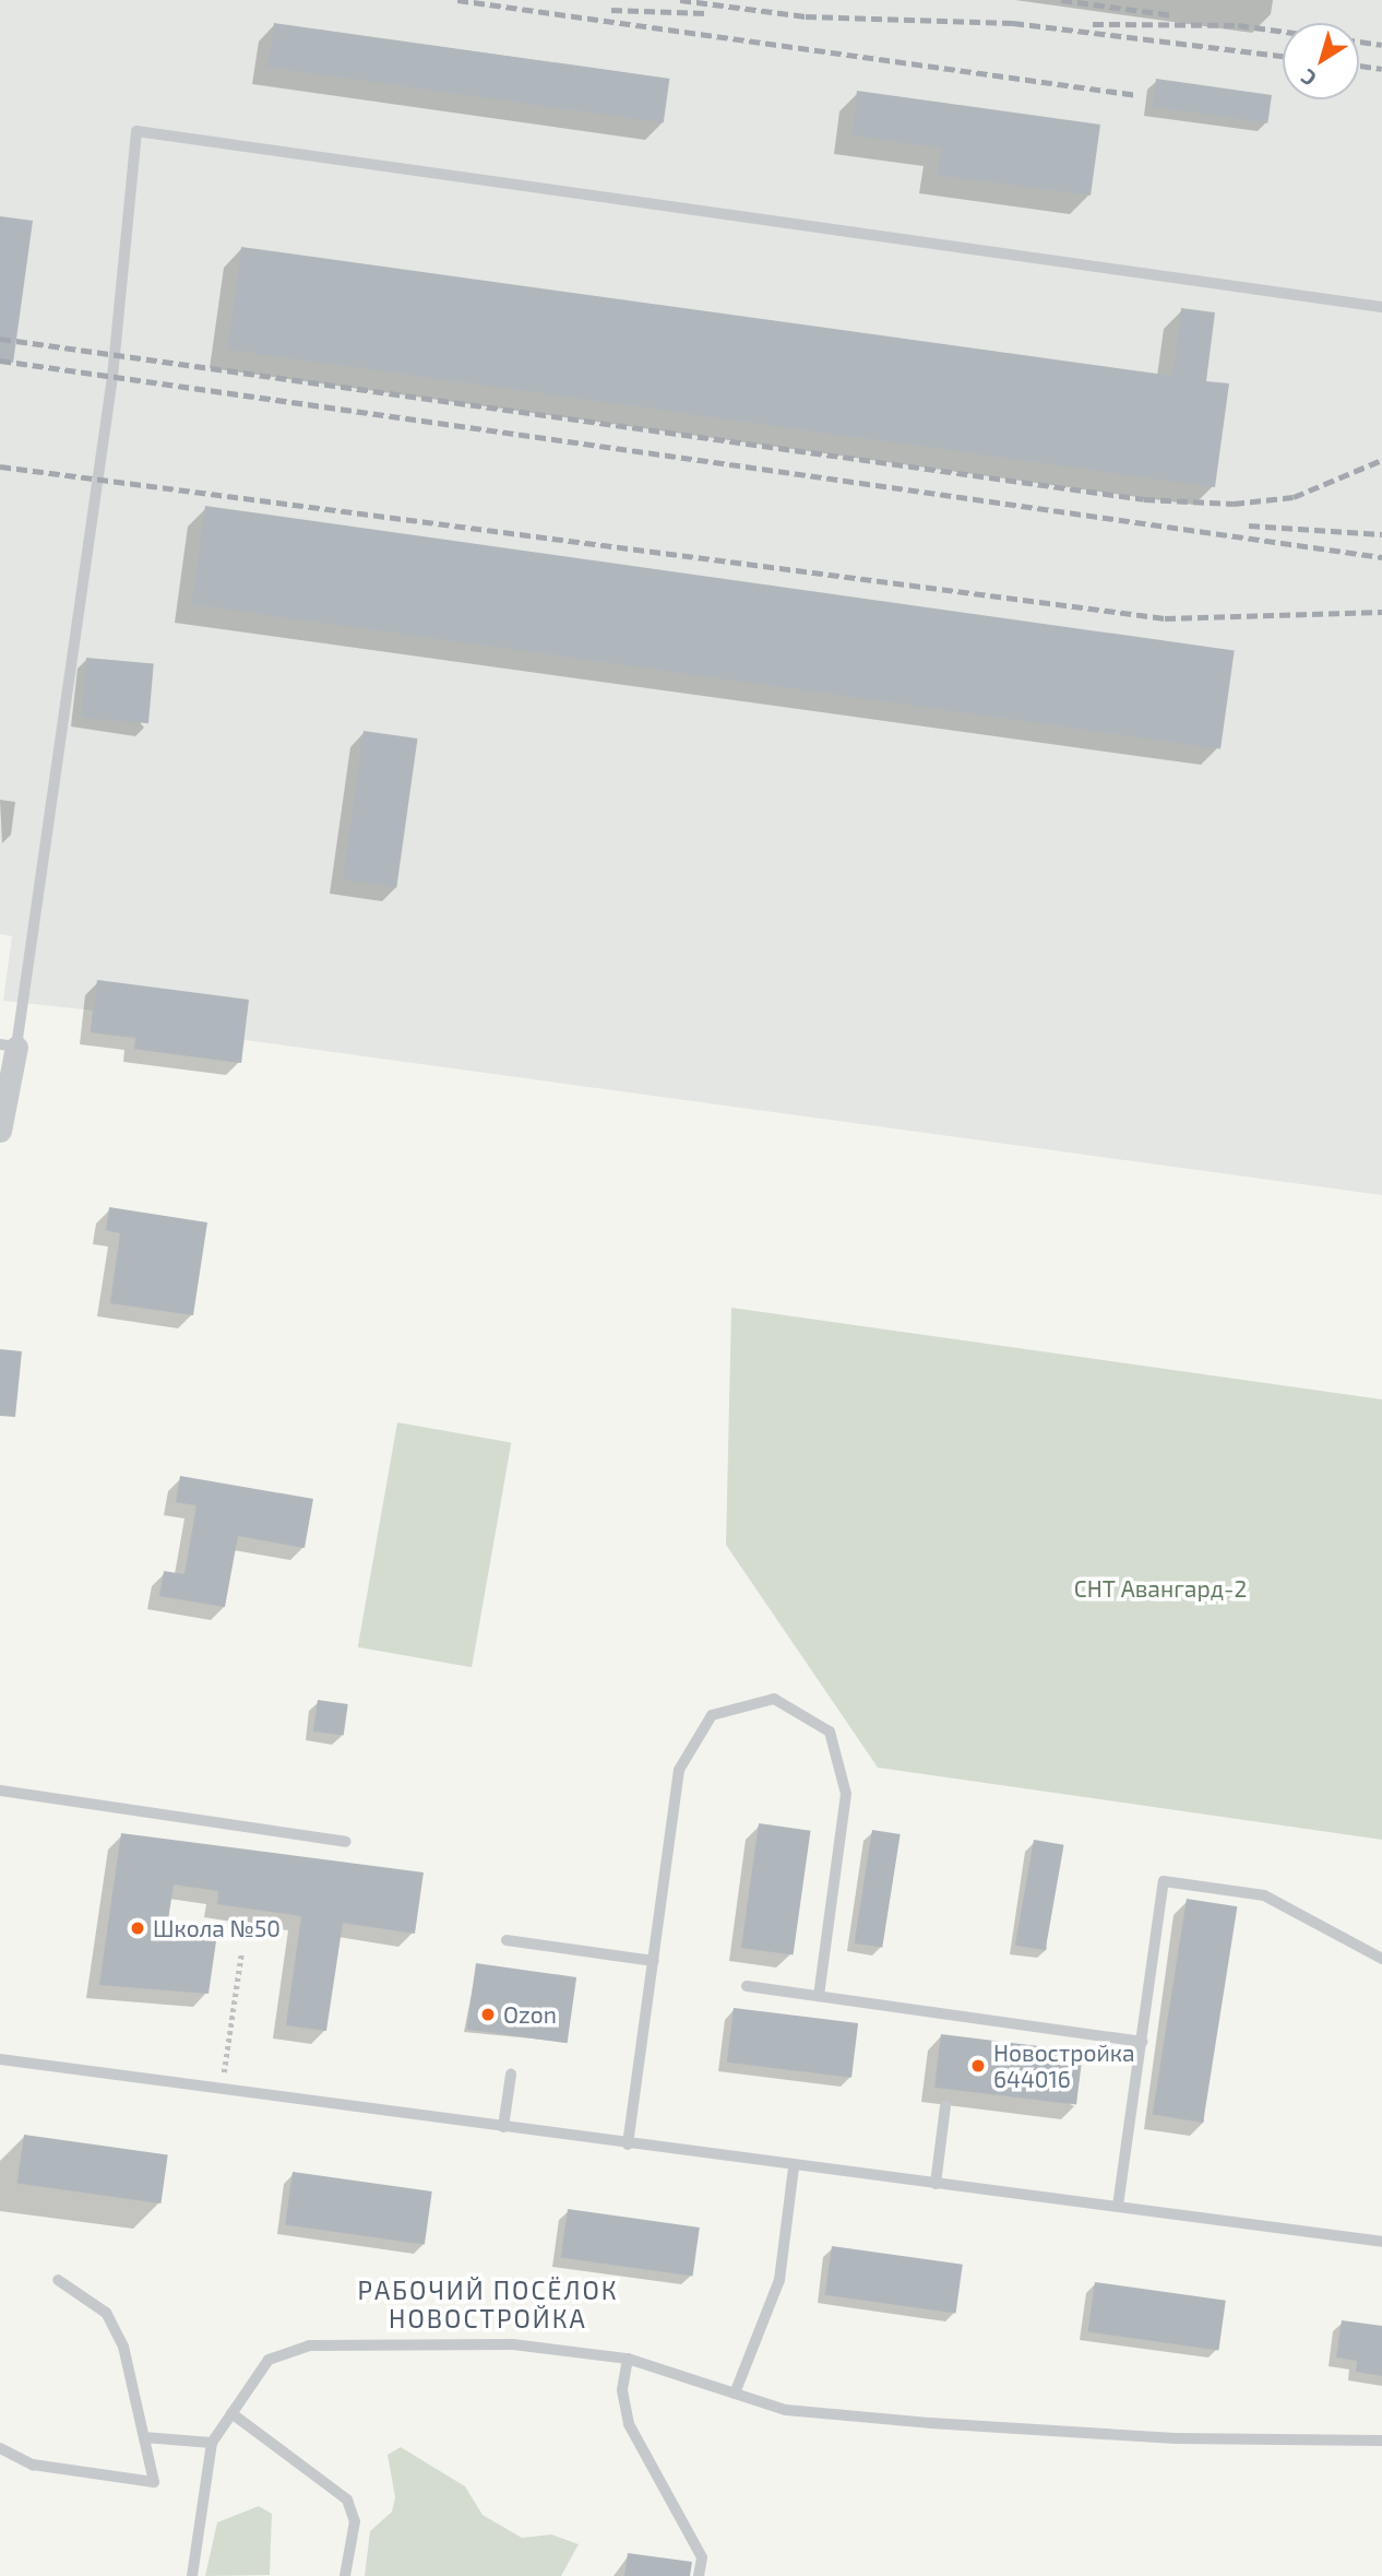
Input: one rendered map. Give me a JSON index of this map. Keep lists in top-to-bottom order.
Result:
{
  "districts": ["РАБОЧИЙ ПОСЁЛОК НОВОСТРОЙКА"],
  "parks": ["СНТ Авангард-2"],
  "places": ["Школа №50", "Ozon", "Новостройка 644016"],
  "north": "bottom left"
}
